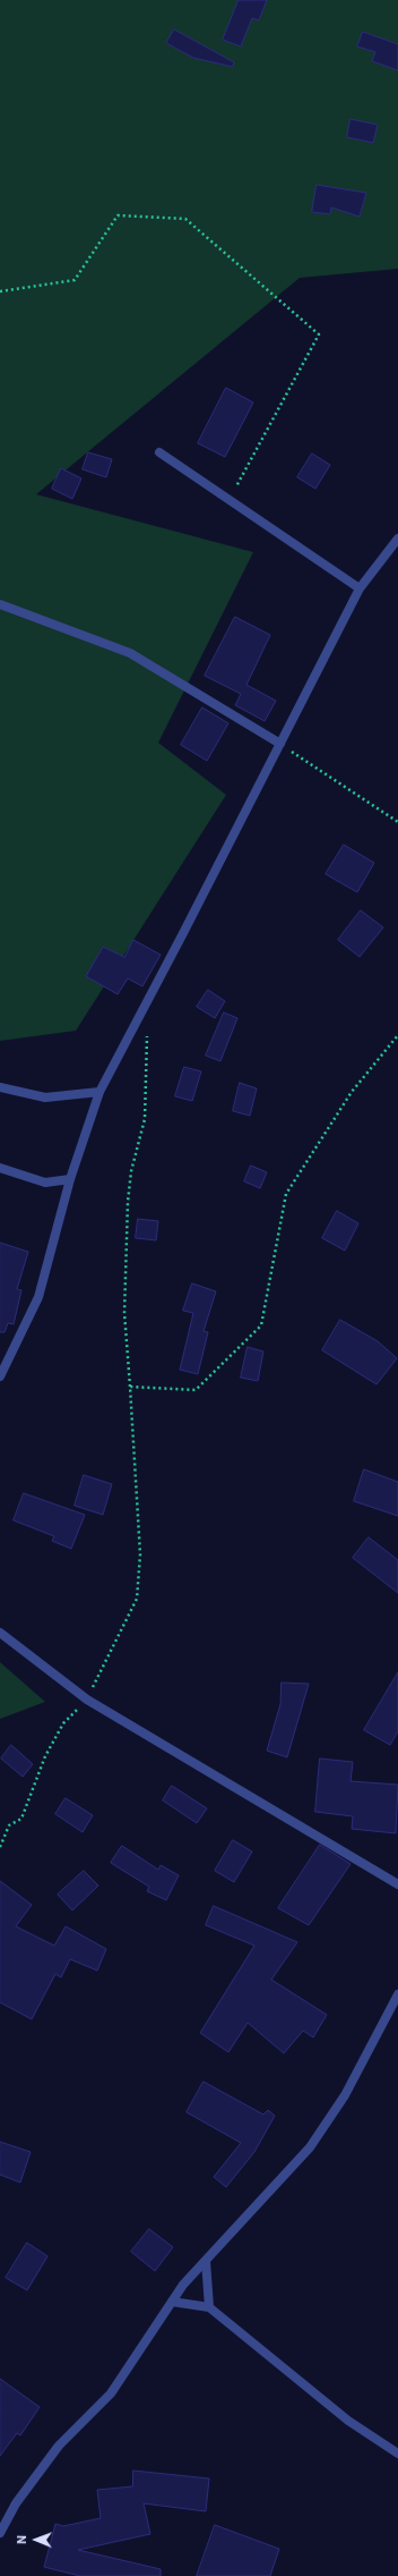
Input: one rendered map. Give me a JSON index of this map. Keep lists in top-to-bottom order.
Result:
{
  "north": "left"
}
